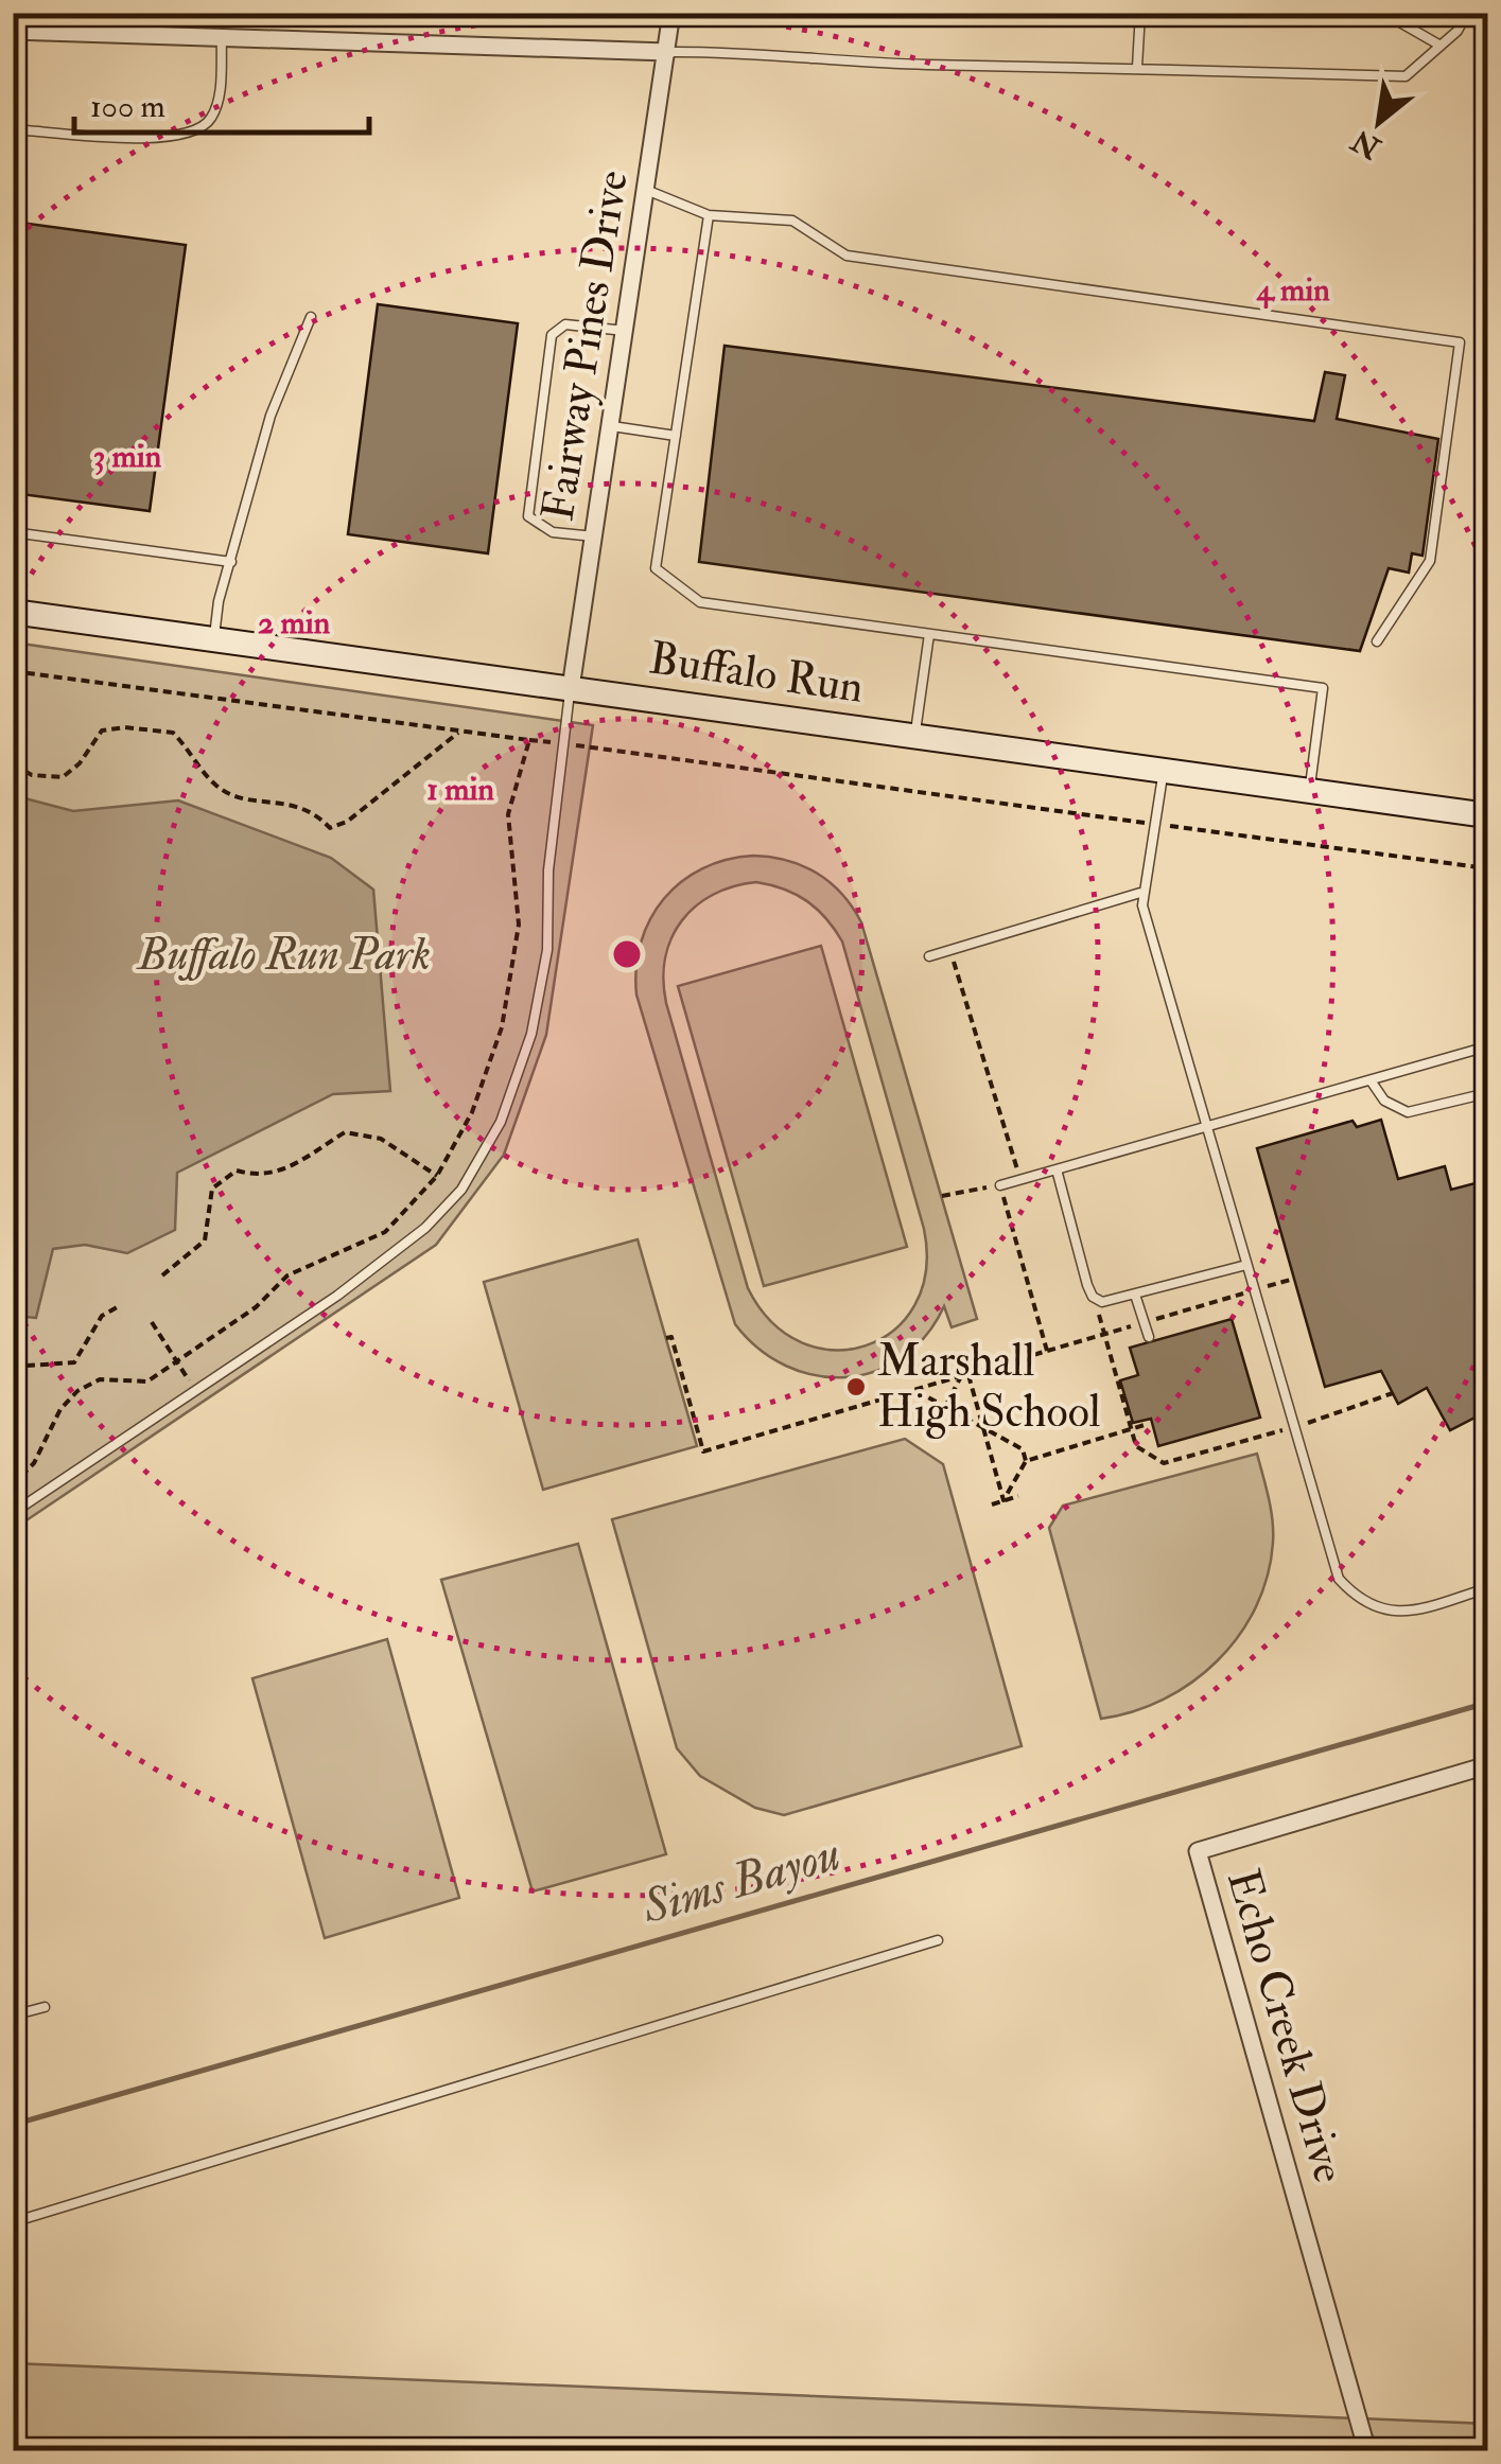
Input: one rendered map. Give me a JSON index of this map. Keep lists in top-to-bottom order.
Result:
{
  "streets": {
    "street": ["Fairway Pines Drive", "Buffalo Run", "Echo Creek Drive"]
  },
  "crossings": [
    ["Fairway Pines Drive", "Buffalo Run"]
  ],
  "water": ["Sims Bayou"],
  "parks": ["Buffalo Run Park"],
  "places": ["Marshall High School"],
  "scale_bar": "100 m",
  "north": "bottom left",
  "rings": [
    "4 min",
    "3 min",
    "2 min",
    "1 min"
  ]
}
